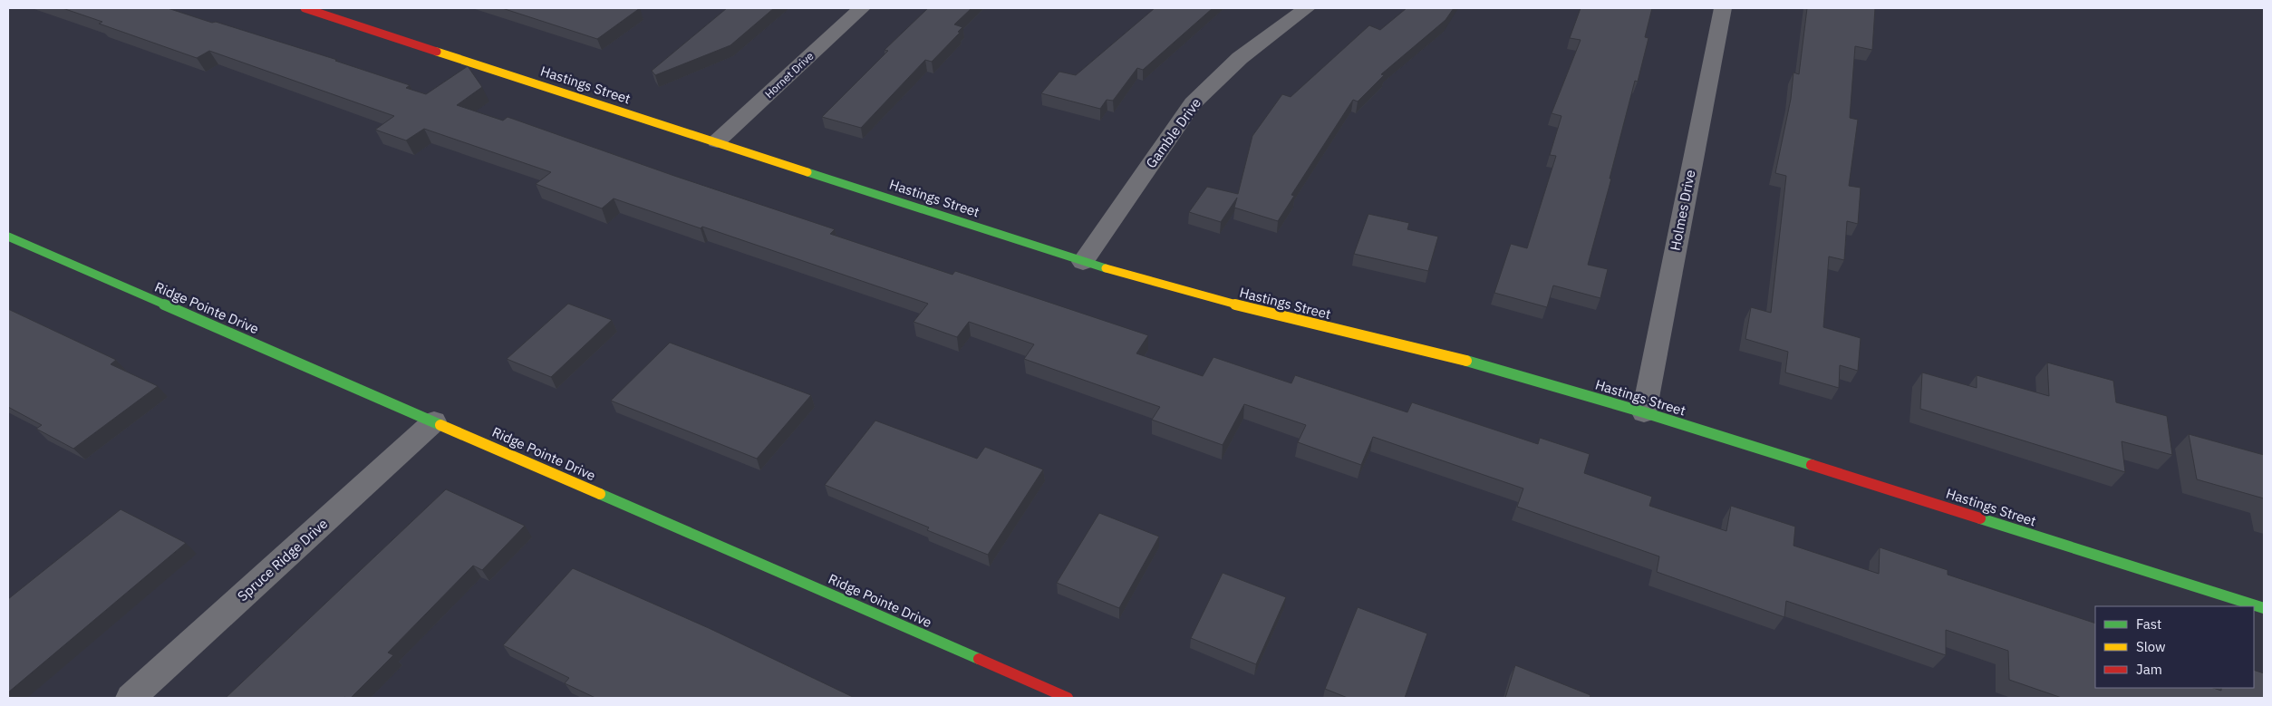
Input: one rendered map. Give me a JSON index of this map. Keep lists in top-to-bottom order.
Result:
{
  "streets": {
    "street": [
      "Hornet Drive",
      "Hastings Street",
      "Gamble Drive",
      "Holmes Drive",
      "Ridge Pointe Drive",
      "Spruce Ridge Drive"
    ]
  },
  "crossings": [
    ["Hornet Drive", "Hastings Street"],
    ["Hastings Street", "Gamble Drive"],
    ["Hastings Street", "Holmes Drive"],
    ["Ridge Pointe Drive", "Spruce Ridge Drive"]
  ],
  "legend": ["Fast", "Slow", "Jam"]
}
